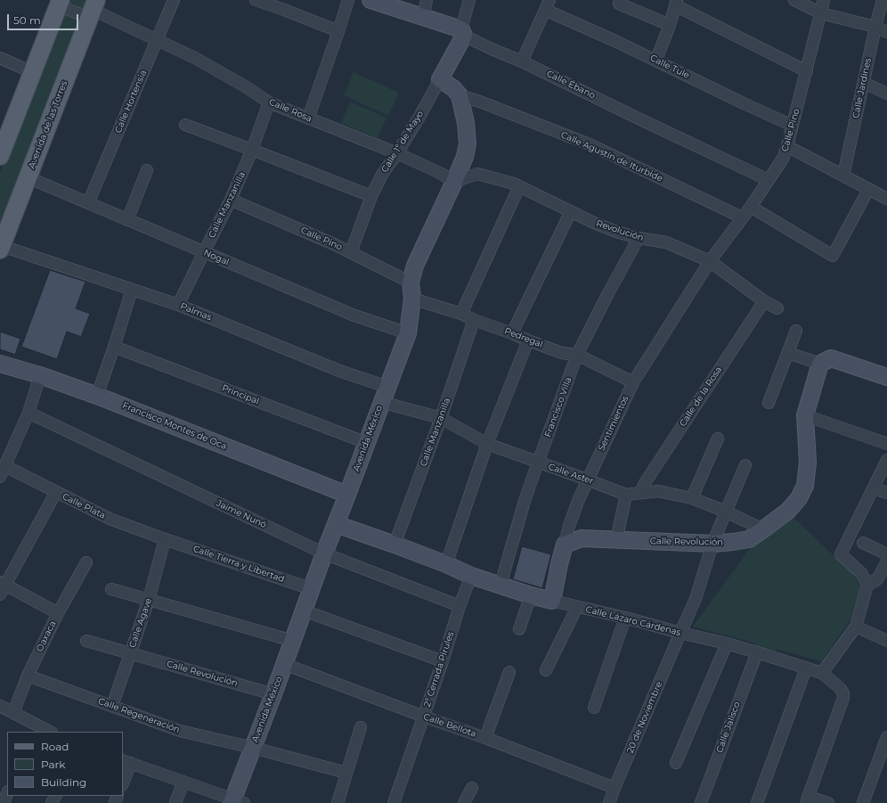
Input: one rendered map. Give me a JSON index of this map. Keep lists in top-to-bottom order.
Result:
{
  "streets": {
    "main road": ["Avenida de las Torres"],
    "street": [
      "Calle Tule",
      "Calle Ébano",
      "Calle Jardines",
      "Calle Hortensia",
      "Calle Rosa",
      "Calle Pino",
      "Calle 1º de Mayo",
      "Calle Agustín de Itúrbide",
      "Calle Manzanilla",
      "Revolución",
      "Nogal",
      "Palmas",
      "Pedregal",
      "Principal",
      "Calle de la Rosa",
      "Francisco Villa",
      "Sentimientos",
      "Francisco Montes de Oca",
      "Avenida México",
      "Calle Aster",
      "Calle Plata",
      "Jaime Nunó",
      "Calle Revolución",
      "Calle Tierra y Libertad",
      "Calle Lázaro Cárdenas",
      "Calle Agave",
      "Oaxaca",
      "2ª Cerrada Pirules",
      "Calle Regeneración",
      "20 de Noviembre",
      "Calle Bellota",
      "Calle Jalisco"
    ]
  },
  "crossings": [
    ["Calle Tule", "Calle Pino"],
    ["Calle Ébano", "Calle Pino"],
    ["Calle Ébano", "Calle 1º de Mayo"],
    ["Calle Hortensia", "Calle Rosa"],
    ["Calle Hortensia", "Nogal"],
    ["Calle Rosa", "Avenida de las Torres"],
    ["Calle Rosa", "Calle 1º de Mayo"],
    ["Calle Rosa", "Calle Manzanilla"],
    ["Calle Rosa", "Revolución"],
    ["Calle Rosa", "Avenida México"],
    ["Avenida de las Torres", "Nogal"],
    ["Avenida de las Torres", "Palmas"],
    ["Calle Pino", "Calle 1º de Mayo"],
    ["Calle Pino", "Calle Agustín de Itúrbide"],
    ["Calle Pino", "Calle Manzanilla"],
    ["Calle Pino", "Revolución"],
    ["Calle Pino", "Sentimientos"],
    ["Calle Pino", "Avenida México"],
    ["Calle Agustín de Itúrbide", "Avenida México"],
    ["Calle Manzanilla", "Nogal"],
    ["Calle Manzanilla", "Palmas"],
    ["Calle Manzanilla", "Pedregal"],
    ["Calle Manzanilla", "Calle Aster"],
    ["Calle Manzanilla", "Calle Lázaro Cárdenas"],
    ["Revolución", "Calle de la Rosa"],
    ["Revolución", "Francisco Villa"],
    ["Revolución", "Sentimientos"],
    ["Revolución", "Avenida México"],
    ["Nogal", "Avenida México"],
    ["Palmas", "Avenida México"],
    ["Pedregal", "Francisco Villa"],
    ["Pedregal", "Sentimientos"],
    ["Pedregal", "Avenida México"],
    ["Principal", "Avenida México"],
    ["Calle de la Rosa", "Calle Aster"],
    ["Francisco Villa", "Calle Aster"],
    ["Francisco Villa", "Calle Lázaro Cárdenas"],
    ["Sentimientos", "Calle Aster"],
    ["Sentimientos", "Calle Revolución"],
    ["Sentimientos", "Calle Lázaro Cárdenas"],
    ["Francisco Montes de Oca", "Avenida México"],
    ["Avenida México", "Calle Aster"],
    ["Avenida México", "Jaime Nunó"],
    ["Avenida México", "Calle Revolución"],
    ["Avenida México", "Calle Tierra y Libertad"],
    ["Avenida México", "Calle Lázaro Cárdenas"],
    ["Avenida México", "Calle Regeneración"],
    ["Avenida México", "Calle Bellota"],
    ["Calle Aster", "Calle Revolución"],
    ["Calle Aster", "20 de Noviembre"],
    ["Calle Plata", "Calle Tierra y Libertad"],
    ["Calle Plata", "Calle Agave"],
    ["Jaime Nunó", "2ª Cerrada Pirules"],
    ["Calle Revolución", "Calle Agave"],
    ["Calle Revolución", "20 de Noviembre"],
    ["Calle Tierra y Libertad", "Calle Agave"],
    ["Calle Lázaro Cárdenas", "2ª Cerrada Pirules"],
    ["Calle Lázaro Cárdenas", "20 de Noviembre"],
    ["Calle Lázaro Cárdenas", "Calle Jalisco"],
    ["Calle Agave", "Calle Regeneración"],
    ["Oaxaca", "Calle Regeneración"],
    ["2ª Cerrada Pirules", "Calle Bellota"],
    ["20 de Noviembre", "Calle Bellota"]
  ],
  "legend": ["Road", "Park", "Building"],
  "scale_bar": "50 m"
}
